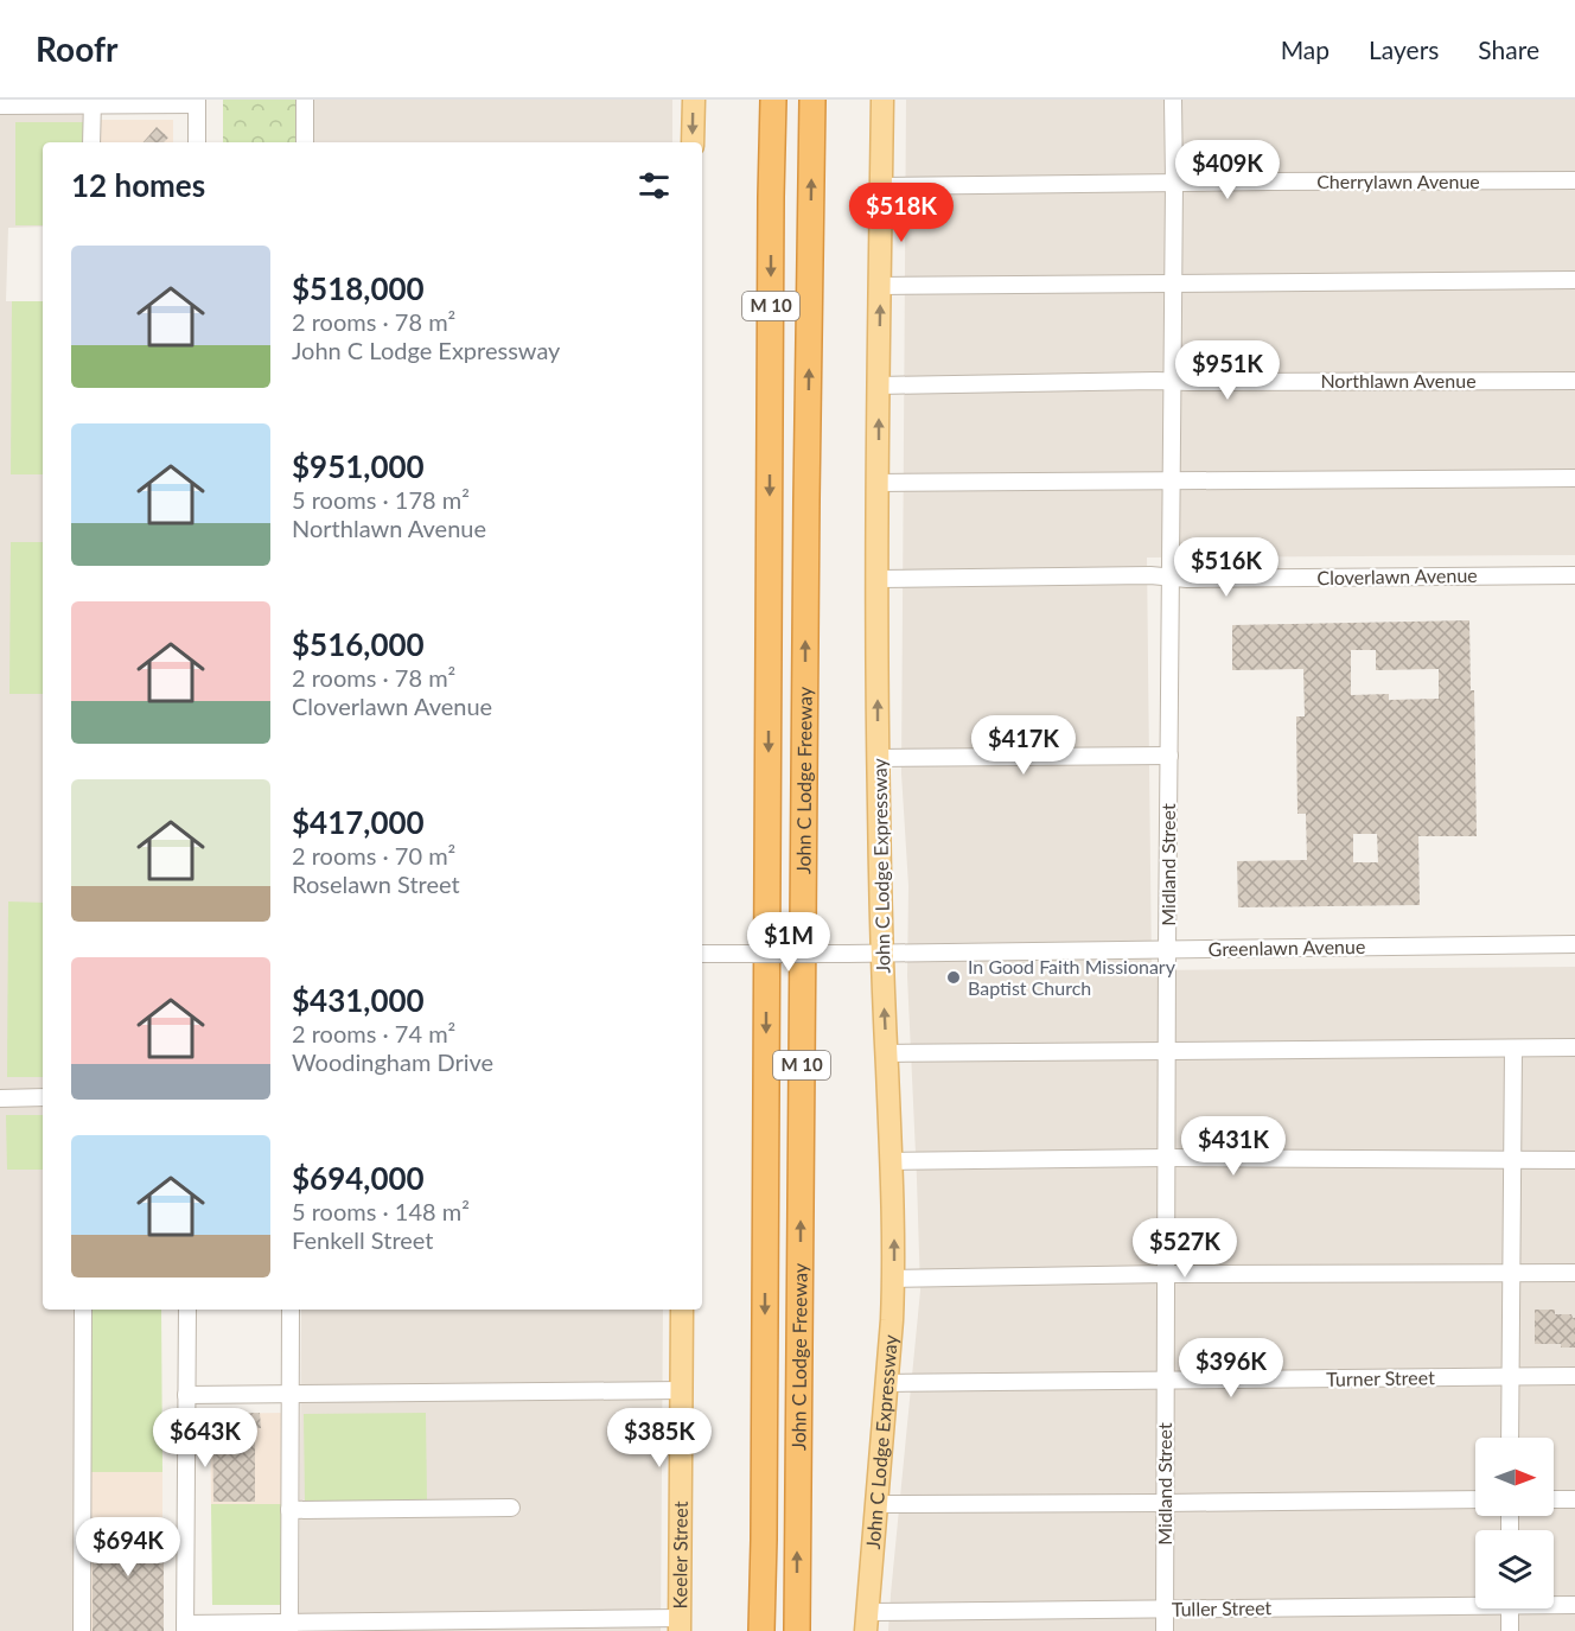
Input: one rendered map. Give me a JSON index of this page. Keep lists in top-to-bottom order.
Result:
{
  "streets": {
    "highway": ["M 10", "John C Lodge Freeway"],
    "main road": ["John C Lodge Expressway", "Keeler Street"],
    "street": [
      "Cherrylawn Avenue",
      "Northlawn Avenue",
      "Cloverlawn Avenue",
      "Midland Street",
      "Greenlawn Avenue",
      "Turner Street",
      "Tuller Street"
    ]
  },
  "crossings": [
    ["Cherrylawn Avenue", "Midland Street"],
    ["Cherrylawn Avenue", "John C Lodge Expressway"],
    ["Northlawn Avenue", "Midland Street"],
    ["Northlawn Avenue", "John C Lodge Expressway"],
    ["Cloverlawn Avenue", "Midland Street"],
    ["Cloverlawn Avenue", "John C Lodge Expressway"],
    ["Midland Street", "Greenlawn Avenue"],
    ["Midland Street", "Turner Street"],
    ["Midland Street", "Tuller Street"],
    ["John C Lodge Expressway", "Greenlawn Avenue"],
    ["John C Lodge Expressway", "Turner Street"],
    ["John C Lodge Expressway", "Tuller Street"]
  ],
  "one_way": ["John C Lodge Expressway"],
  "places": ["In Good Faith Missionary Baptist Church"],
  "north": "right",
  "page": {
    "header": "Roofr",
    "nav": ["Map", "Layers", "Share"],
    "price": [
      "$409K",
      "$518K",
      "$951K",
      "$516K",
      "$417K",
      "$1M",
      "$431K",
      "$527K",
      "$396K",
      "$643K",
      "$385K",
      "$694K"
    ],
    "heading": "12 homes",
    "list": [
      {
        "name": "$518,000",
        "note": "2 rooms · 78 m² · John C Lodge Expressway"
      },
      {
        "name": "$951,000",
        "note": "5 rooms · 178 m² · Northlawn Avenue"
      },
      {
        "name": "$516,000",
        "note": "2 rooms · 78 m² · Cloverlawn Avenue"
      },
      {
        "name": "$417,000",
        "note": "2 rooms · 70 m² · Roselawn Street"
      },
      {
        "name": "$431,000",
        "note": "2 rooms · 74 m² · Woodingham Drive"
      },
      {
        "name": "$694,000",
        "note": "5 rooms · 148 m² · Fenkell Street"
      }
    ]
  }
}
